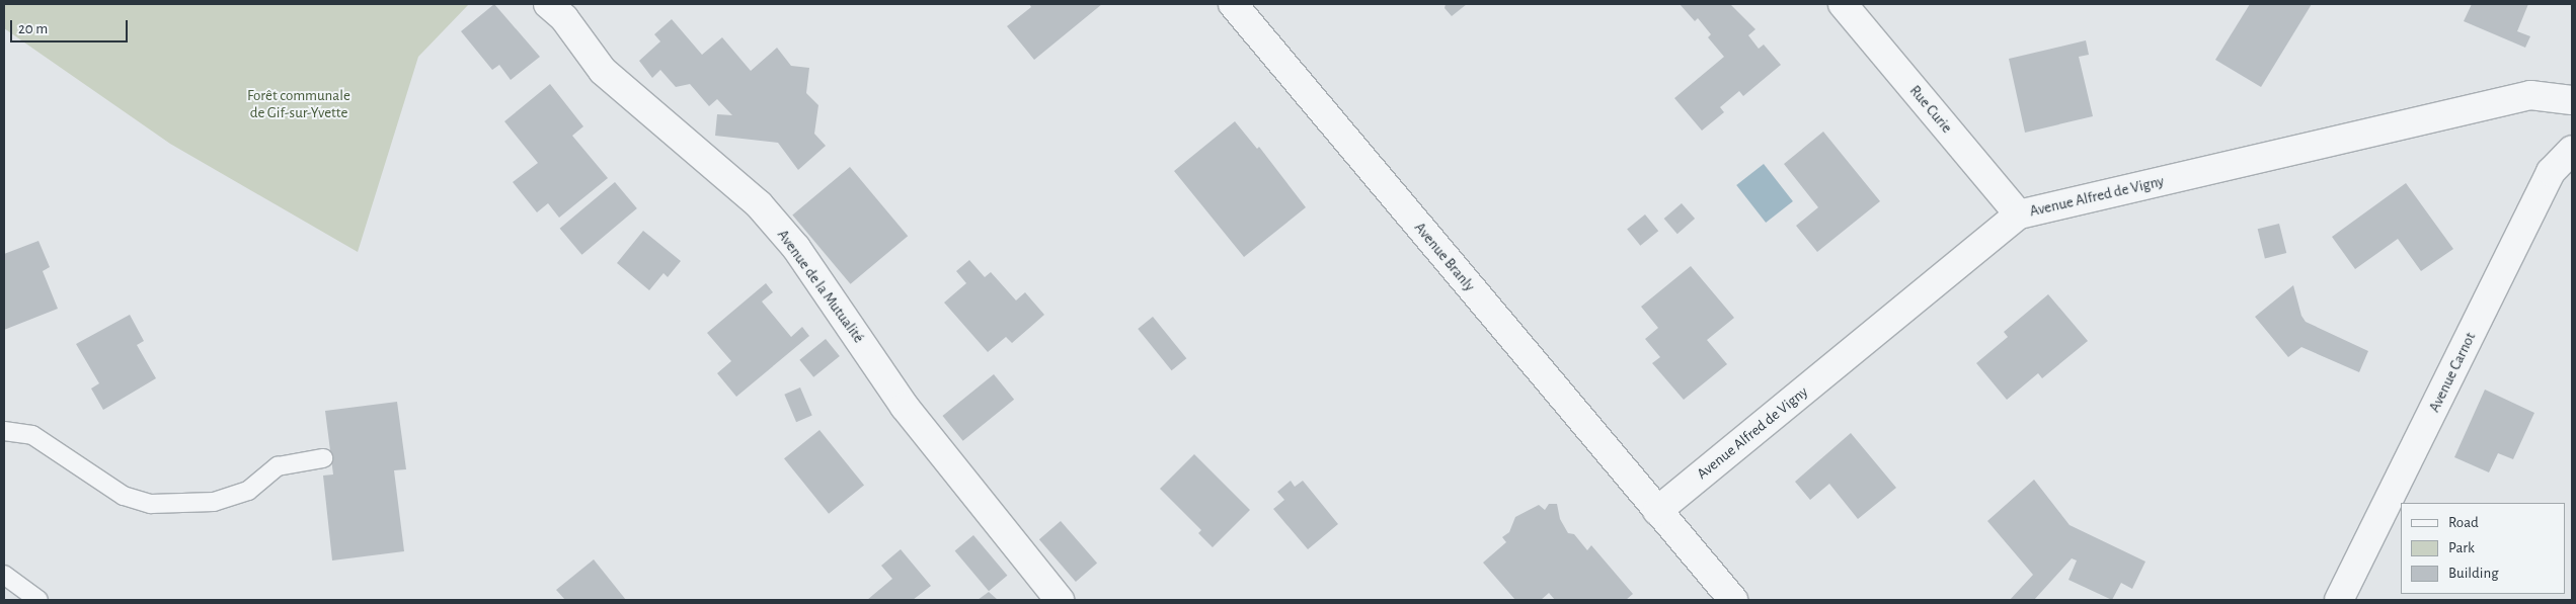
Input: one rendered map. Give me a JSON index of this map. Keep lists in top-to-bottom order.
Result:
{
  "streets": {
    "street": [
      "Rue Curie",
      "Avenue Alfred de Vigny",
      "Avenue Branly",
      "Avenue de la Mutualité",
      "Avenue Carnot"
    ]
  },
  "crossings": [
    ["Rue Curie", "Avenue Alfred de Vigny"],
    ["Avenue Alfred de Vigny", "Avenue Branly"]
  ],
  "parks": ["Forêt communale de Gif-sur-Yvette"],
  "legend": ["Road", "Park", "Building"],
  "scale_bar": "20 m"
}
